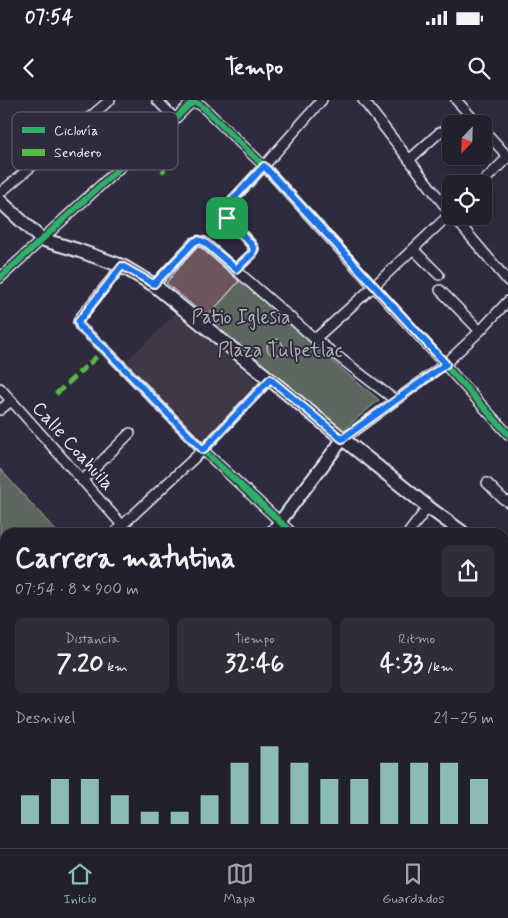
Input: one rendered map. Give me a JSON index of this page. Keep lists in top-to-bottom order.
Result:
{
  "streets": {
    "street": ["Calle Coahuila"]
  },
  "parks": ["Patio Iglesia", "Plaza Tulpetlac"],
  "legend": ["Ciclovía", "Sendero"],
  "north": "bottom left",
  "page": {
    "status": "07:54",
    "header": "Tempo",
    "heading": ["Carrera matutina", "07:54 · 8 × 900 m"],
    "stats": [
      ["Distancia", "7.20 km"],
      ["Tiempo", "32:46"],
      ["Ritmo", "4:33 /km"]
    ],
    "chart": ["Desnivel", "21–25 m"],
    "tabs": ["Inicio", "Mapa", "Guardados"]
  }
}
